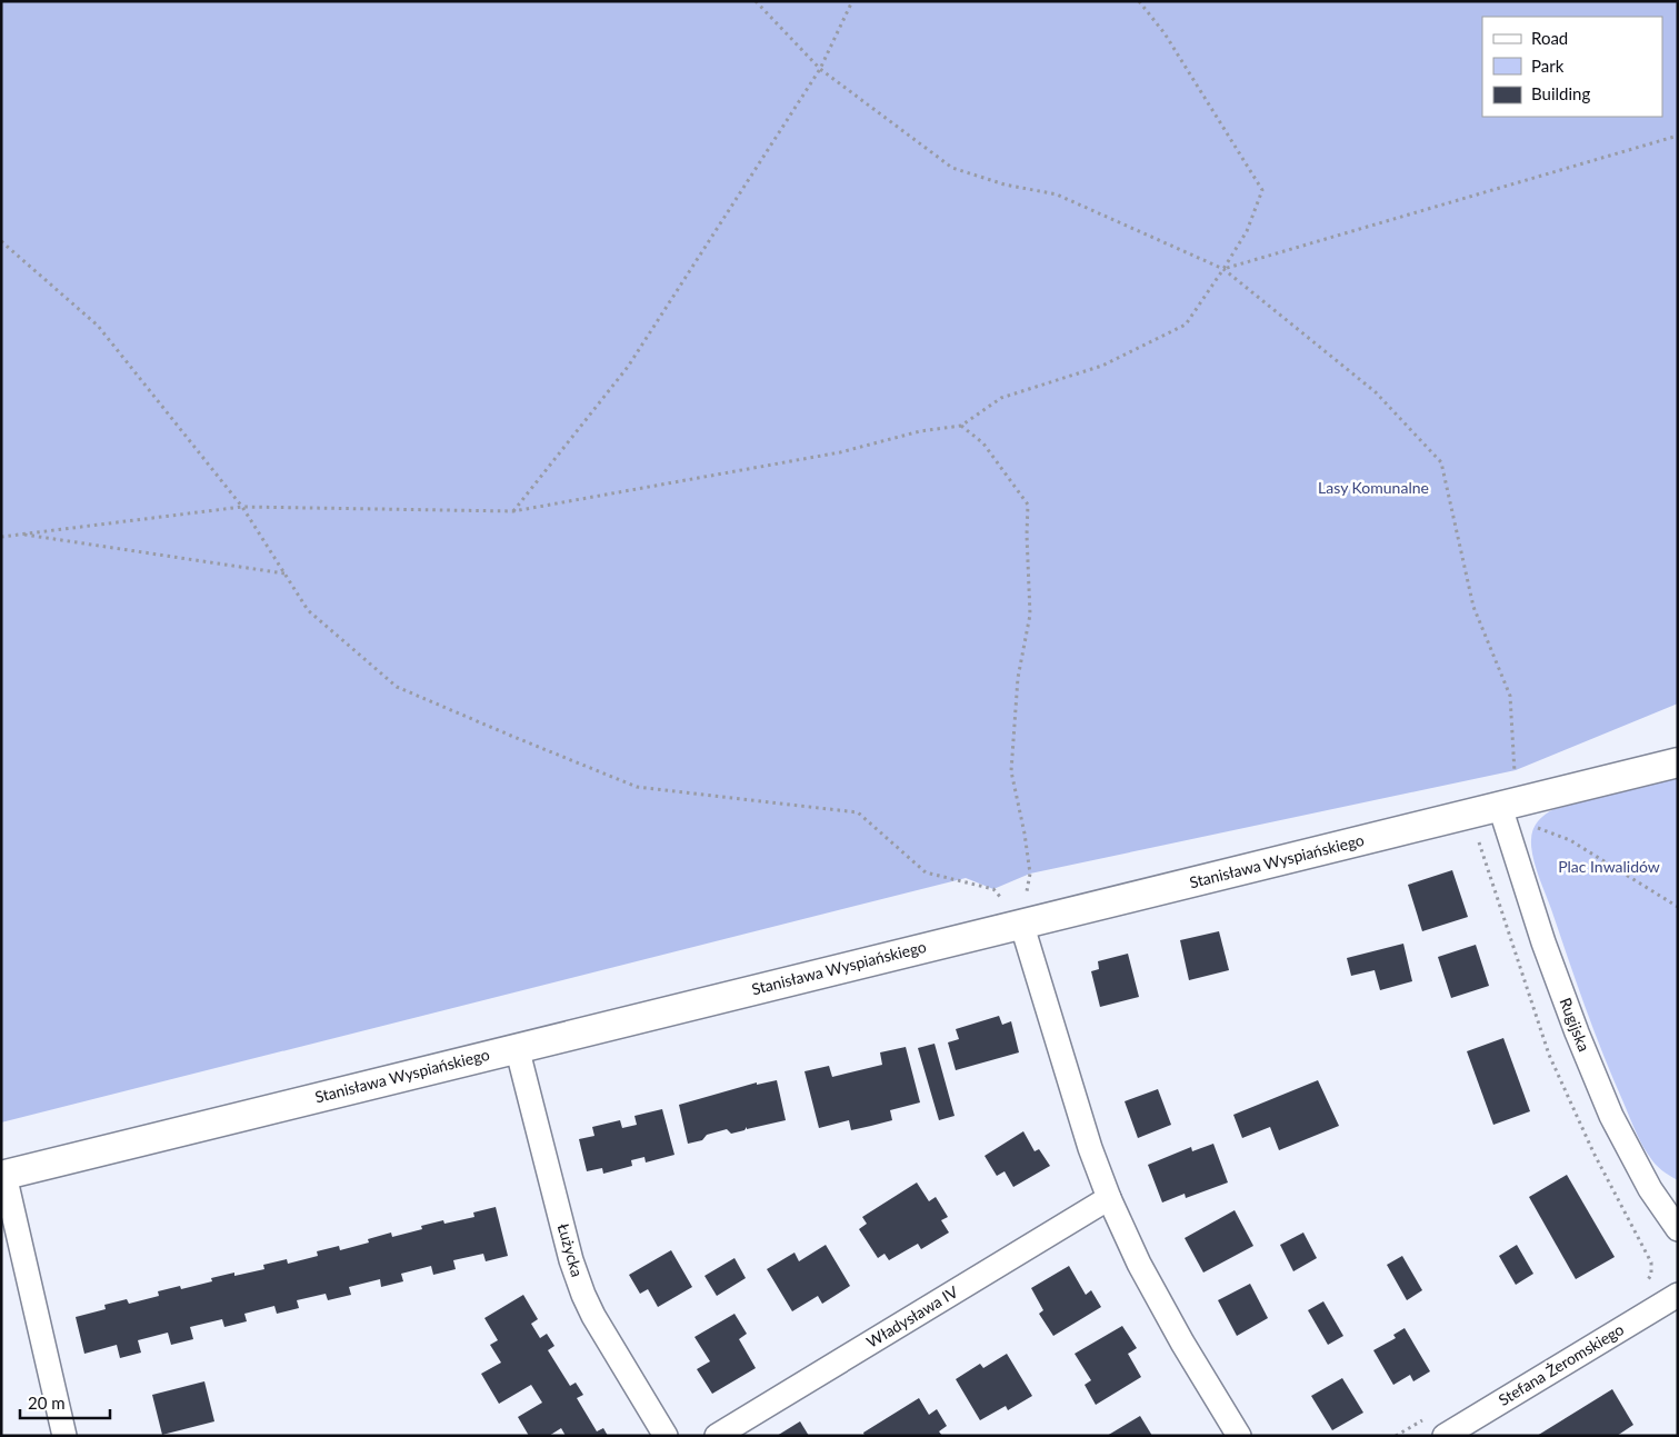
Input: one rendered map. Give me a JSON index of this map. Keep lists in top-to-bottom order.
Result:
{
  "streets": {
    "street": [
      "Stanisława Wyspiańskiego",
      "Rugijska",
      "Łużycka",
      "Władysława IV",
      "Stefana Żeromskiego"
    ]
  },
  "crossings": [
    ["Stanisława Wyspiańskiego", "Rugijska"],
    ["Stanisława Wyspiańskiego", "Łużycka"]
  ],
  "parks": ["Lasy Komunalne", "Plac Inwalidów"],
  "legend": ["Road", "Park", "Building"],
  "scale_bar": "20 m"
}
